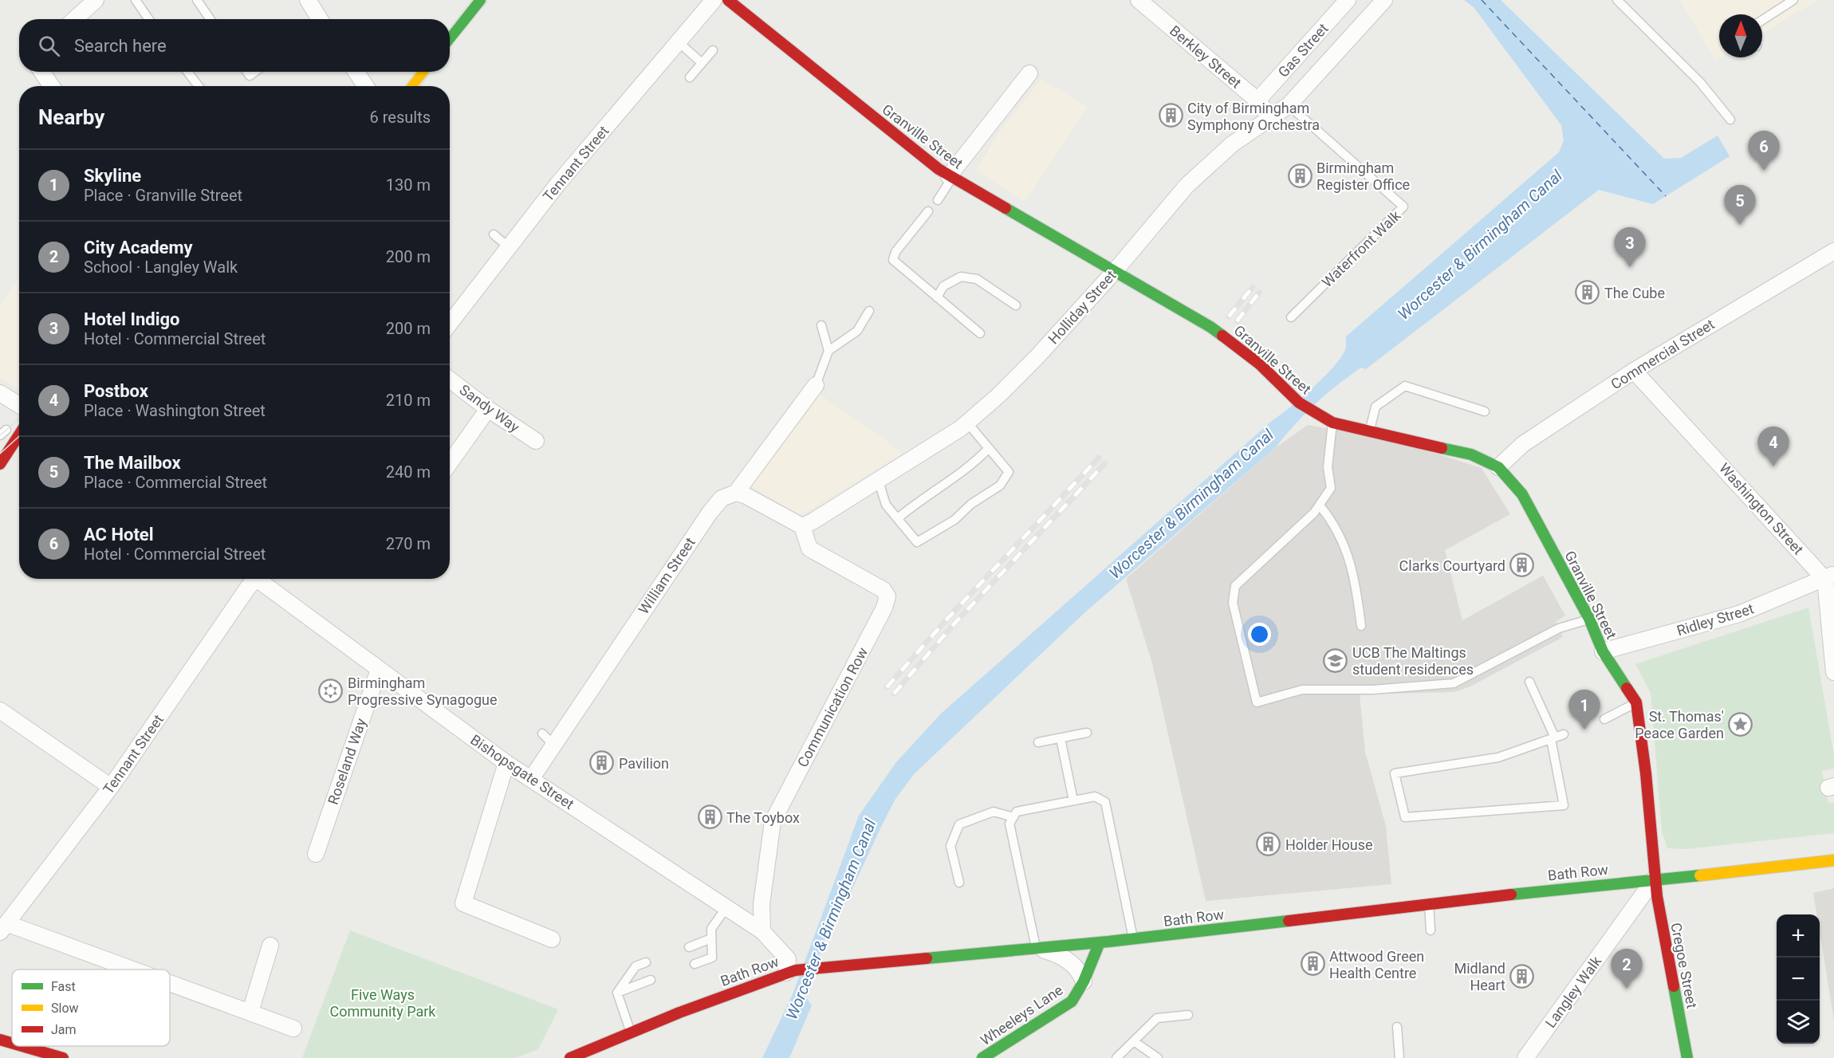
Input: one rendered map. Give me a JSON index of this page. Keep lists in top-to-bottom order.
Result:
{
  "streets": {
    "main road": [
      "Granville Street",
      "Bath Row",
      "Cregoe Street",
      "Wheeleys Lane"
    ],
    "street": [
      "Gas Street",
      "Berkley Street",
      "Tennant Street",
      "Holliday Street",
      "Commercial Street",
      "Sandy Way",
      "Washington Street",
      "William Street",
      "Ridley Street",
      "Communication Row",
      "Roseland Way",
      "Bishopsgate Street",
      "Langley Walk"
    ],
    "lane": ["Waterfront Walk"]
  },
  "crossings": [
    ["Gas Street", "Berkley Street"],
    ["Berkley Street", "Holliday Street"],
    ["Granville Street", "Holliday Street"],
    ["Granville Street", "Commercial Street"],
    ["Granville Street", "Ridley Street"],
    ["Granville Street", "Bath Row"],
    ["Granville Street", "Cregoe Street"],
    ["Granville Street", "Langley Walk"],
    ["Waterfront Walk", "Holliday Street"],
    ["Holliday Street", "Communication Row"],
    ["Commercial Street", "Washington Street"],
    ["Washington Street", "Ridley Street"],
    ["William Street", "Bishopsgate Street"],
    ["Communication Row", "Bishopsgate Street"],
    ["Roseland Way", "Bishopsgate Street"],
    ["Bishopsgate Street", "Bath Row"],
    ["Bath Row", "Cregoe Street"],
    ["Bath Row", "Langley Walk"],
    ["Bath Row", "Wheeleys Lane"],
    ["Cregoe Street", "Langley Walk"]
  ],
  "water": ["Worcester & Birmingham Canal"],
  "parks": ["Five Ways Community Park"],
  "places": {
    "building": [
      "City of Birmingham Symphony Orchestra",
      "Birmingham Register Office",
      "The Cube",
      "Clarks Courtyard",
      "Pavilion",
      "The Toybox",
      "Holder House",
      "Attwood Green Health Centre",
      "Midland Heart"
    ],
    "school or university": ["UCB The Maltings student residences"],
    "synagogue": ["Birmingham Progressive Synagogue"],
    "place": ["St. Thomas' Peace Garden"]
  },
  "legend": ["Fast", "Slow", "Jam"],
  "north": "top",
  "page": {
    "search": "Search here",
    "heading": ["Nearby", "6 results"],
    "pins": [
      "6",
      "5",
      "3",
      "4",
      "1",
      "2"
    ],
    "list": [
      {
        "mark": "1",
        "name": "Skyline",
        "note": "Place · Granville Street",
        "value": "130 m"
      },
      {
        "mark": "2",
        "name": "City Academy",
        "note": "School · Langley Walk",
        "value": "200 m"
      },
      {
        "mark": "3",
        "name": "Hotel Indigo",
        "note": "Hotel · Commercial Street",
        "value": "200 m"
      },
      {
        "mark": "4",
        "name": "Postbox",
        "note": "Place · Washington Street",
        "value": "210 m"
      },
      {
        "mark": "5",
        "name": "The Mailbox",
        "note": "Place · Commercial Street",
        "value": "240 m"
      },
      {
        "mark": "6",
        "name": "AC Hotel",
        "note": "Hotel · Commercial Street",
        "value": "270 m"
      }
    ],
    "map_buttons": ["+", "−"]
  }
}
